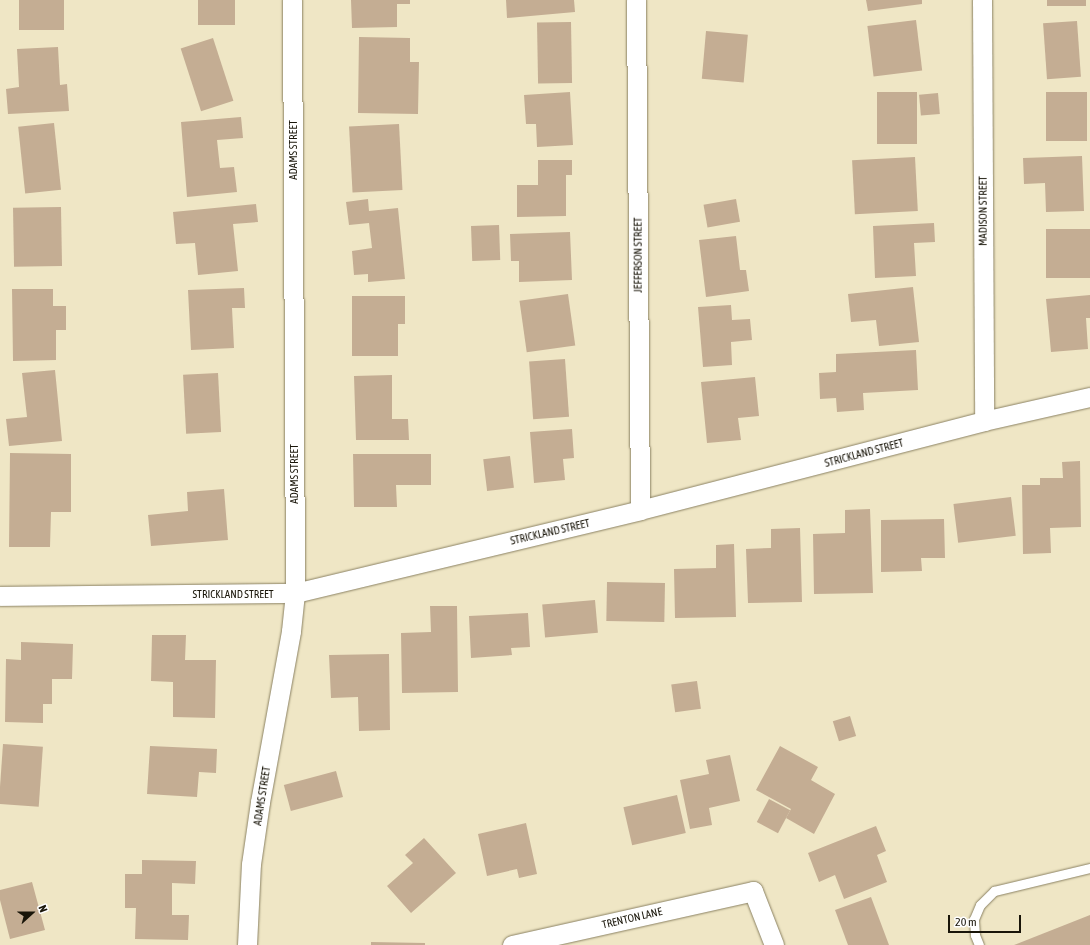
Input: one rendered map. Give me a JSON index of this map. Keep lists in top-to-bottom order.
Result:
{
  "streets": {
    "street": [
      "ADAMS STREET",
      "MADISON STREET",
      "JEFFERSON STREET",
      "STRICKLAND STREET",
      "TRENTON LANE"
    ]
  },
  "crossings": [
    ["ADAMS STREET", "STRICKLAND STREET"],
    ["MADISON STREET", "STRICKLAND STREET"],
    ["JEFFERSON STREET", "STRICKLAND STREET"]
  ],
  "scale_bar": "20 m",
  "north": "right"
}
